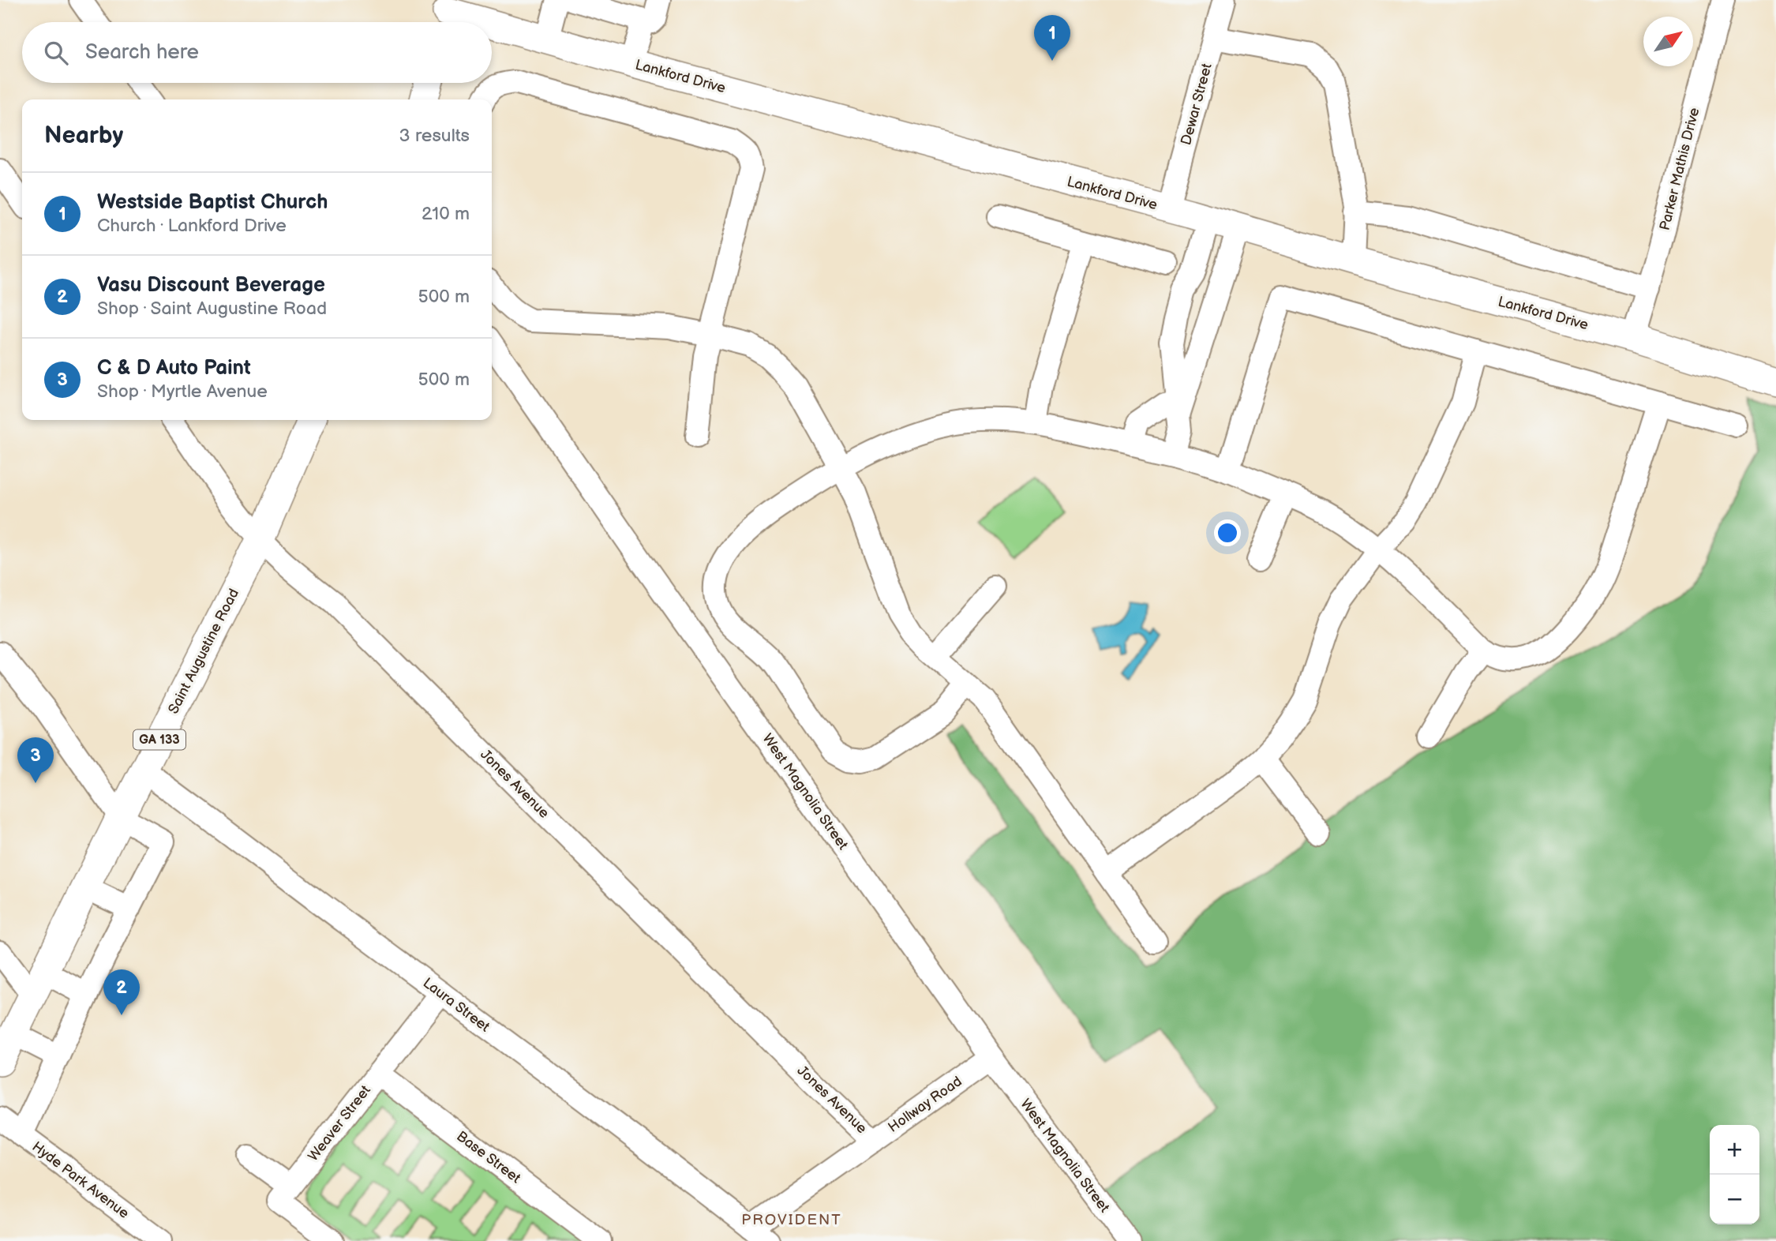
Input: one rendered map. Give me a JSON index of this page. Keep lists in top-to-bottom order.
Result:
{
  "streets": {
    "main road": ["Lankford Drive", "Saint Augustine Road", "GA 133"],
    "street": [
      "Dewar Street",
      "Parker Mathis Drive",
      "Jones Avenue",
      "West Magnolia Street",
      "Laura Street",
      "Hollway Road",
      "Weaver Street",
      "Base Street",
      "Hyde Park Avenue"
    ]
  },
  "crossings": [
    ["Lankford Drive", "Dewar Street"],
    ["Lankford Drive", "Parker Mathis Drive"],
    ["Saint Augustine Road", "Jones Avenue"],
    ["Saint Augustine Road", "Laura Street"],
    ["Jones Avenue", "Hollway Road"],
    ["West Magnolia Street", "Hollway Road"],
    ["Laura Street", "Hollway Road"],
    ["Laura Street", "Weaver Street"],
    ["Weaver Street", "Base Street"]
  ],
  "districts": ["PROVIDENT"],
  "north": "top right",
  "page": {
    "pins": ["1", "3", "2"],
    "search": "Search here",
    "heading": ["Nearby", "3 results"],
    "list": [
      {
        "mark": "1",
        "name": "Westside Baptist Church",
        "note": "Church · Lankford Drive",
        "value": "210 m"
      },
      {
        "mark": "2",
        "name": "Vasu Discount Beverage",
        "note": "Shop · Saint Augustine Road",
        "value": "500 m"
      },
      {
        "mark": "3",
        "name": "C & D Auto Paint",
        "note": "Shop · Myrtle Avenue",
        "value": "500 m"
      }
    ],
    "map_buttons": ["+", "−"]
  }
}
